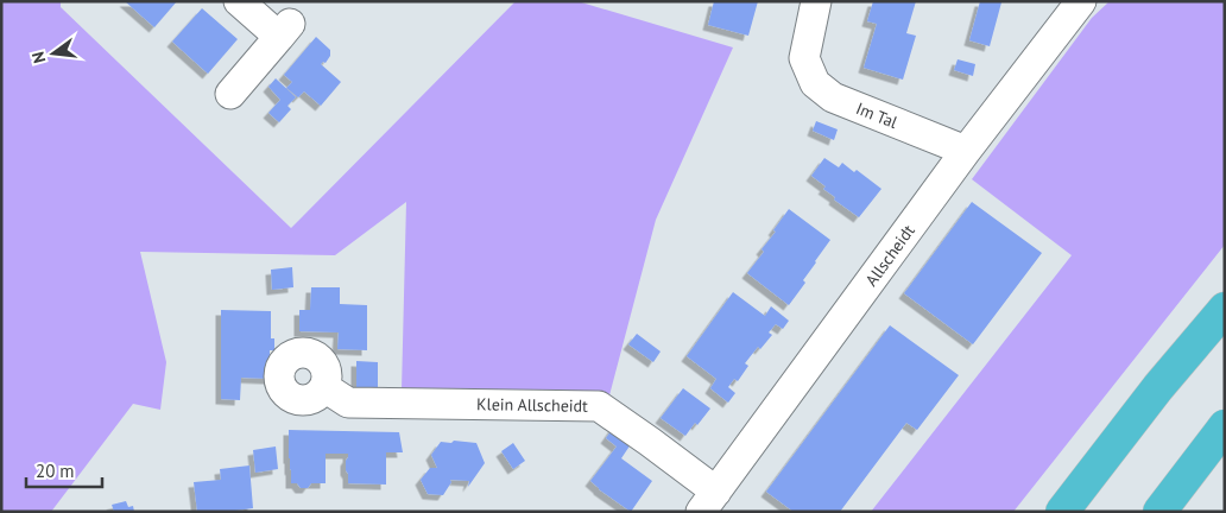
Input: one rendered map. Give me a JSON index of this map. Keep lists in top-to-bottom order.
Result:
{
  "streets": {
    "street": ["Im Tal", "Allscheidt", "Klein Allscheidt"]
  },
  "crossings": [
    ["Im Tal", "Allscheidt"],
    ["Allscheidt", "Klein Allscheidt"]
  ],
  "scale_bar": "20 m",
  "north": "left"
}
